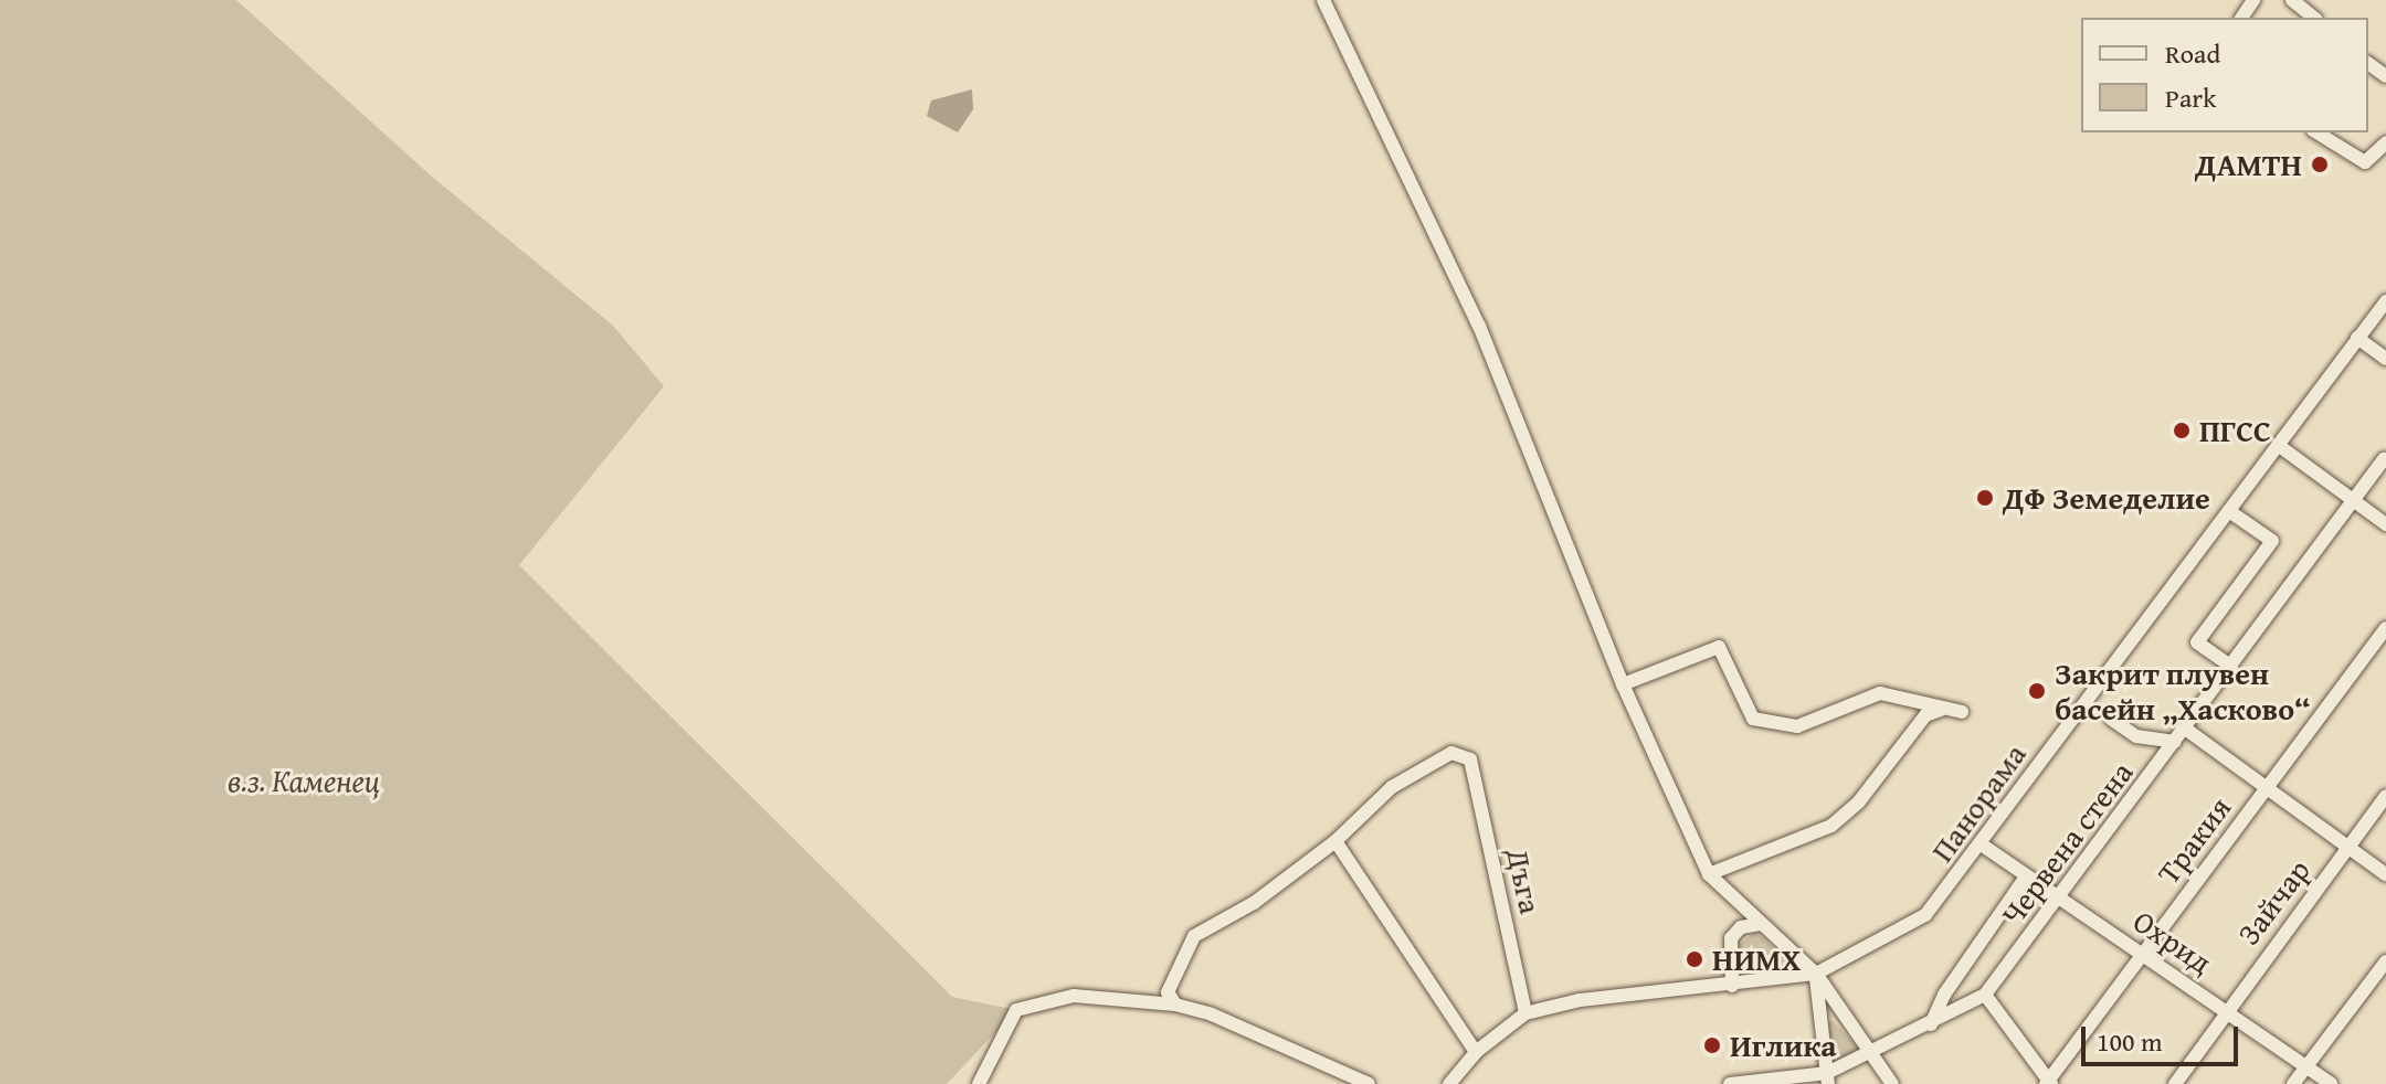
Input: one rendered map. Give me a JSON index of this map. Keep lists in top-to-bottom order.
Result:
{
  "streets": {
    "street": [
      "Панорама",
      "Тракия",
      "Червена стена",
      "Дъга",
      "Зайчар",
      "Охрид"
    ]
  },
  "crossings": [
    ["Панорама", "Дъга"],
    ["Панорама", "Охрид"],
    ["Тракия", "Охрид"],
    ["Червена стена", "Охрид"],
    ["Зайчар", "Охрид"]
  ],
  "parks": ["в.з. Каменец"],
  "places": [
    "ДАМТН",
    "ПГСС",
    "ДФ Земеделие",
    "Закрит плувен басейн „Хасково“",
    "НИМХ",
    "Иглика"
  ],
  "legend": ["Road", "Park"],
  "scale_bar": "100 m"
}
